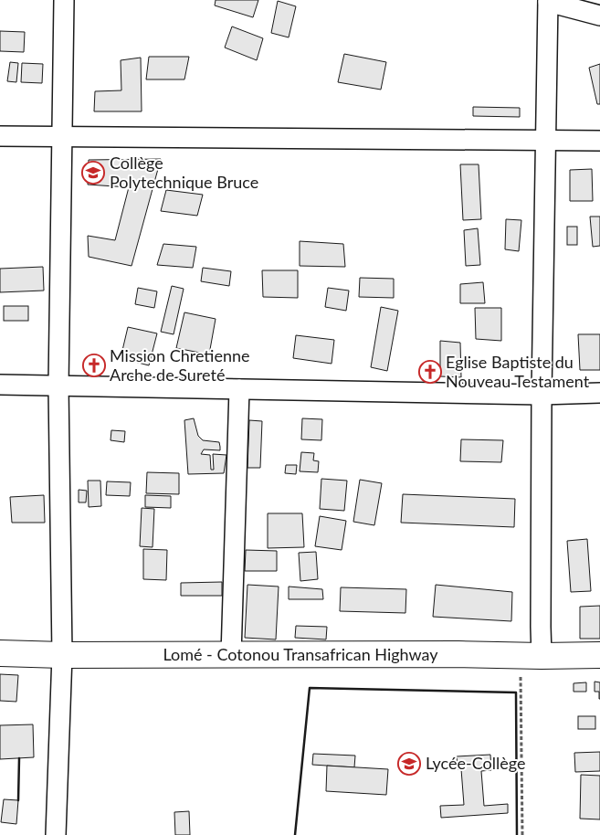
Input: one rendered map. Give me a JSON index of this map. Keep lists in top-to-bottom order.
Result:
{
  "streets": {
    "highway": ["Lomé - Cotonou Transafrican Highway"]
  },
  "places": {
    "school or university": ["Collège Polytechnique Bruce", "Lycée-Collège"],
    "church": ["Mission Chretienne Arche de Sureté", "Eglise Baptiste du Nouveau Testament"]
  }
}
